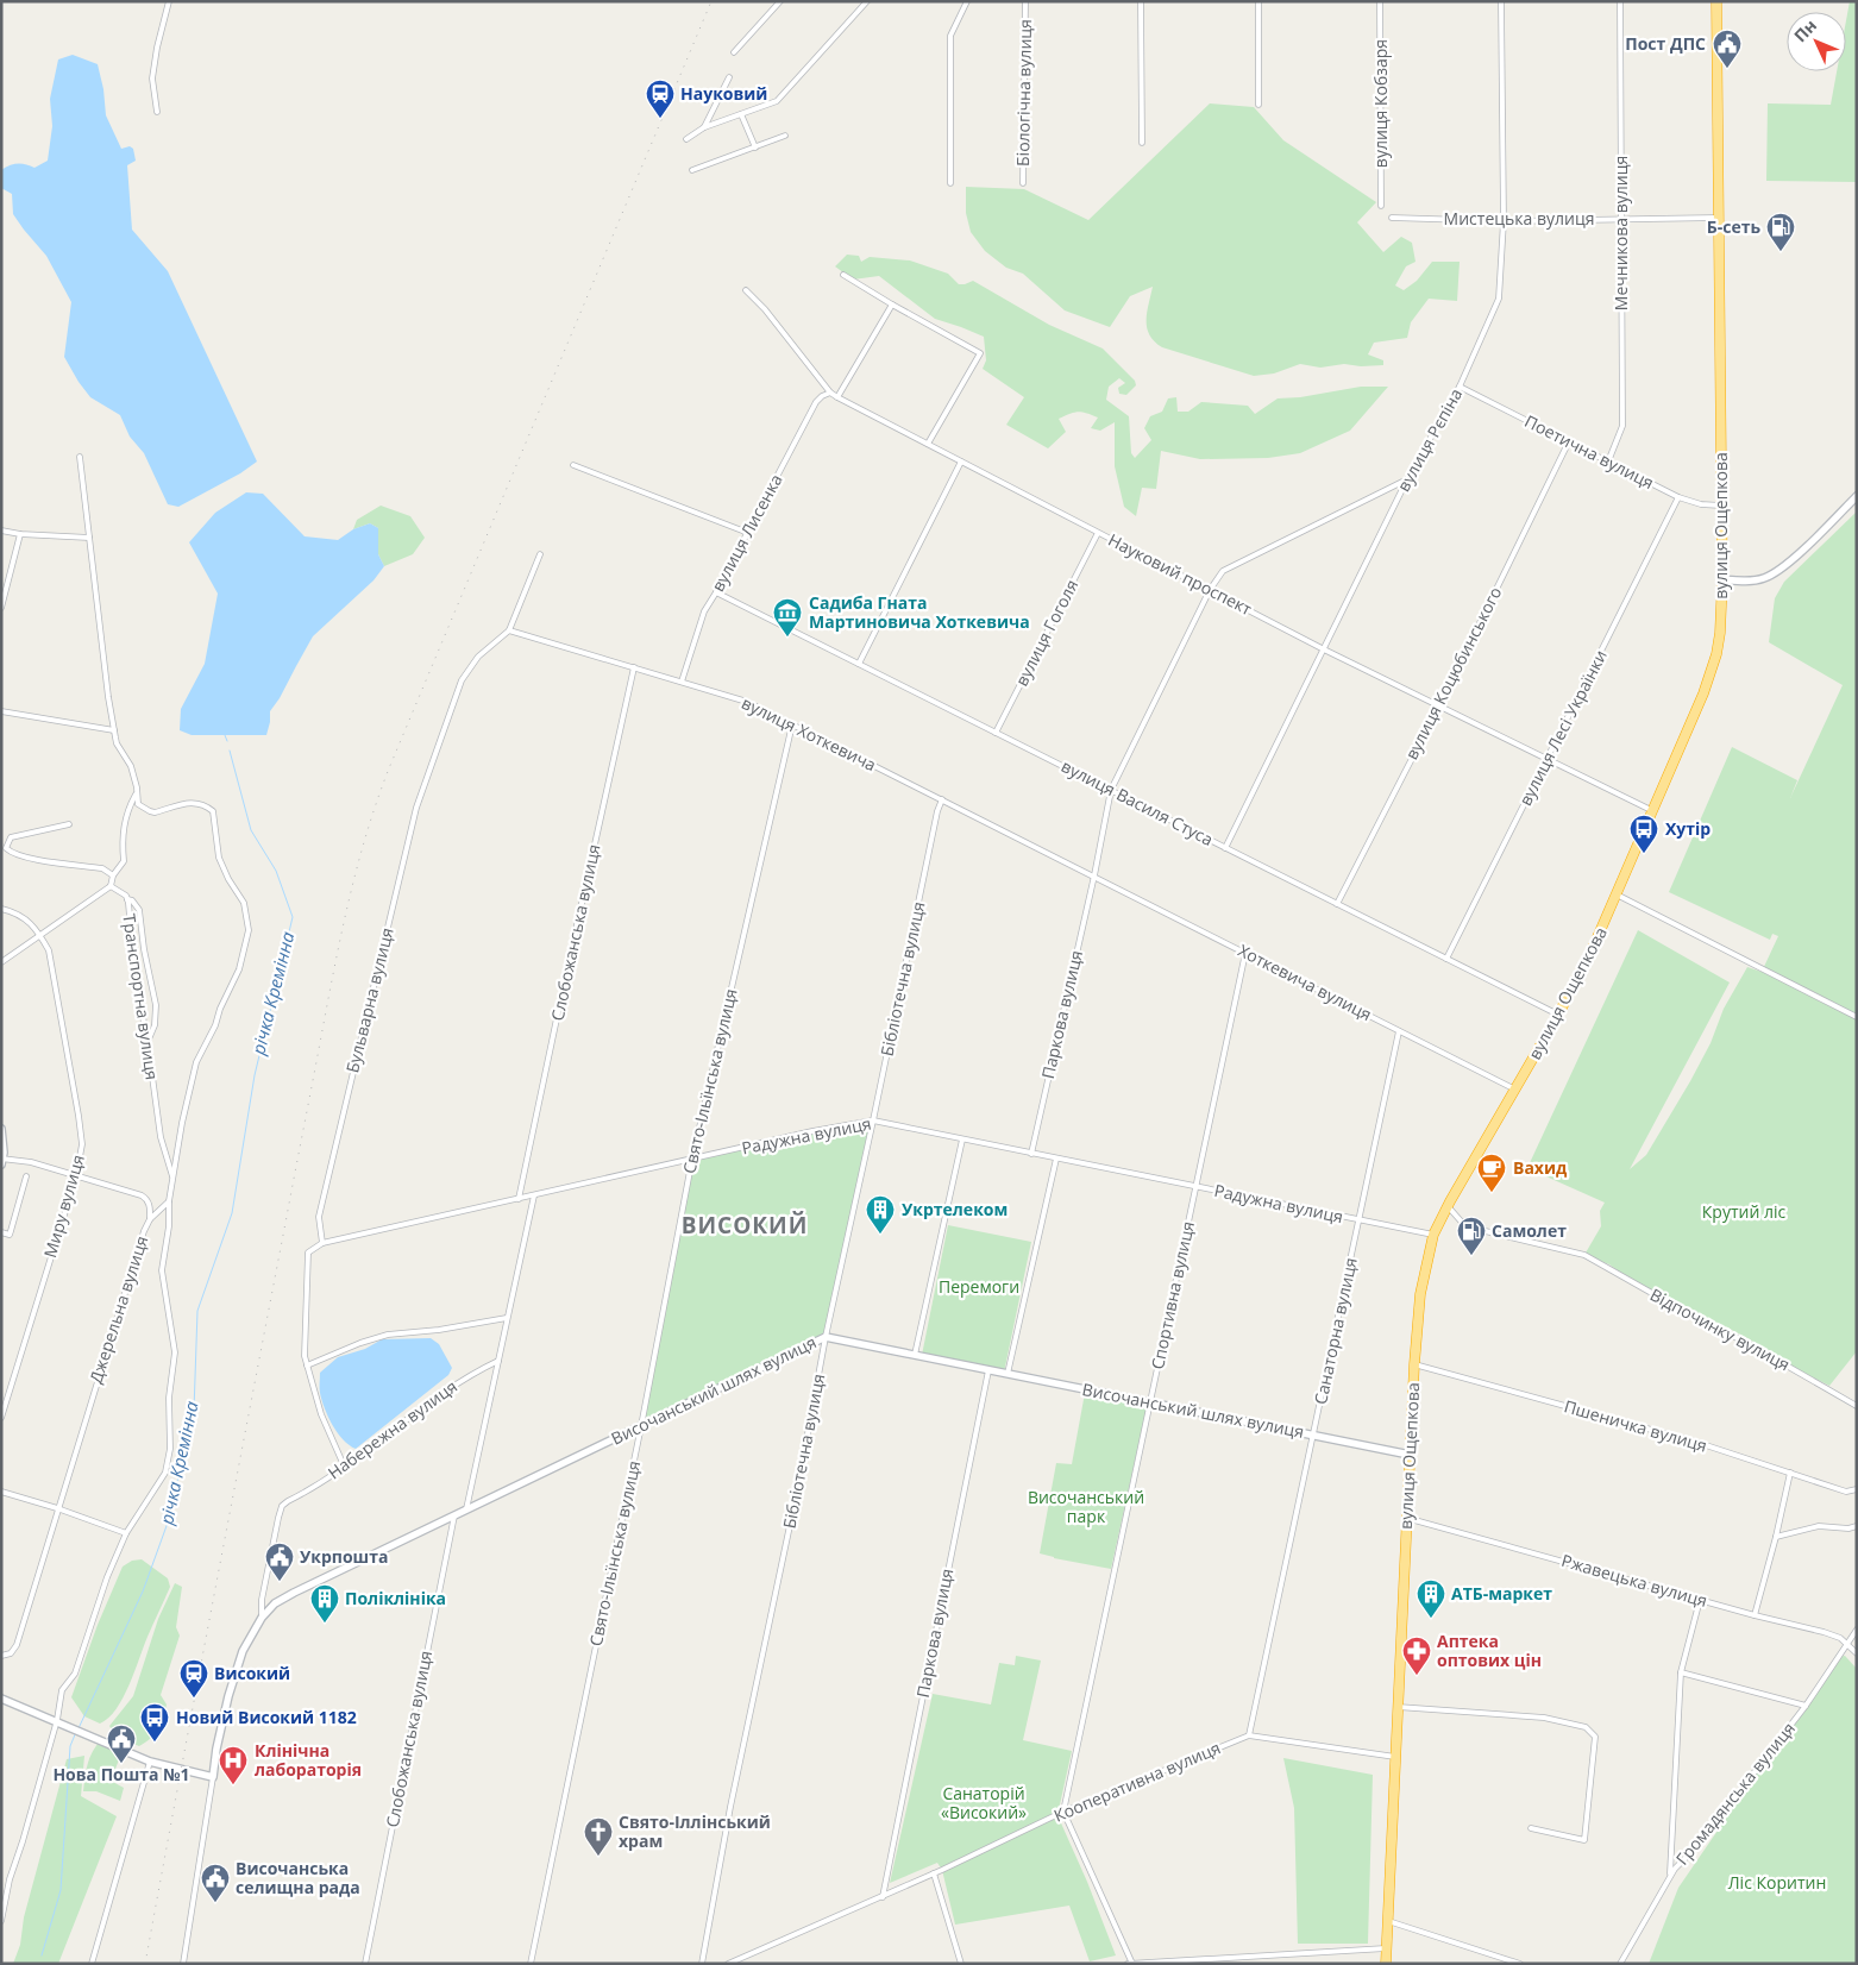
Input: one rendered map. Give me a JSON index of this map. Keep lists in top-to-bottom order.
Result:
{
  "streets": {
    "highway": ["вулиця Ощепкова"],
    "street": [
      "Біологічна вулиця",
      "вулиця Кобзаря",
      "Мистецька вулиця",
      "Мечникова вулиця",
      "вулиця Рєпіна",
      "Поетична вулиця",
      "вулиця Лисенка",
      "Науковий проспект",
      "вулиця Гоголя",
      "вулиця Коцюбинського",
      "вулиця Лесі Українки",
      "вулиця Хоткевича",
      "вулиця Василя Стуса",
      "Слобожанська вулиця",
      "Бібліотечна вулиця",
      "Хоткевича вулиця",
      "Транспортна вулиця",
      "Бульварна вулиця",
      "Паркова вулиця",
      "Свято-Ільїнська вулиця",
      "Радужна вулиця",
      "Миру вулиця",
      "Спортивна вулиця",
      "Джерельна вулиця",
      "Відпочинку вулиця",
      "Санаторна вулиця",
      "Височанський шлях вулиця",
      "Пшеничка вулиця",
      "Набережна вулиця",
      "Ржавецька вулиця",
      "Кооперативна вулиця",
      "Громадянська вулиця"
    ]
  },
  "crossings": [
    ["Мистецька вулиця", "Мечникова вулиця"],
    ["Мистецька вулиця", "вулиця Рєпіна"],
    ["Мистецька вулиця", "вулиця Ощепкова"],
    ["Мечникова вулиця", "Поетична вулиця"],
    ["вулиця Рєпіна", "Поетична вулиця"],
    ["вулиця Рєпіна", "Науковий проспект"],
    ["вулиця Рєпіна", "вулиця Василя Стуса"],
    ["вулиця Рєпіна", "Паркова вулиця"],
    ["Поетична вулиця", "вулиця Ощепкова"],
    ["Поетична вулиця", "вулиця Коцюбинського"],
    ["Поетична вулиця", "вулиця Лесі Українки"],
    ["вулиця Ощепкова", "Науковий проспект"],
    ["вулиця Ощепкова", "вулиця Василя Стуса"],
    ["вулиця Ощепкова", "Хоткевича вулиця"],
    ["вулиця Ощепкова", "Радужна вулиця"],
    ["вулиця Ощепкова", "Відпочинку вулиця"],
    ["вулиця Ощепкова", "Височанський шлях вулиця"],
    ["вулиця Ощепкова", "Пшеничка вулиця"],
    ["вулиця Ощепкова", "Ржавецька вулиця"],
    ["вулиця Лисенка", "Науковий проспект"],
    ["вулиця Лисенка", "вулиця Хоткевича"],
    ["вулиця Лисенка", "вулиця Василя Стуса"],
    ["Науковий проспект", "вулиця Гоголя"],
    ["Науковий проспект", "вулиця Коцюбинського"],
    ["Науковий проспект", "вулиця Лесі Українки"],
    ["Науковий проспект", "Паркова вулиця"],
    ["вулиця Гоголя", "вулиця Василя Стуса"],
    ["вулиця Коцюбинського", "вулиця Василя Стуса"],
    ["вулиця Лесі Українки", "вулиця Василя Стуса"],
    ["вулиця Хоткевича", "Слобожанська вулиця"],
    ["вулиця Хоткевича", "Бібліотечна вулиця"],
    ["вулиця Хоткевича", "Хоткевича вулиця"],
    ["вулиця Хоткевича", "Бульварна вулиця"],
    ["вулиця Хоткевича", "Паркова вулиця"],
    ["вулиця Хоткевича", "Свято-Ільїнська вулиця"],
    ["вулиця Василя Стуса", "Паркова вулиця"],
    ["Слобожанська вулиця", "Радужна вулиця"],
    ["Слобожанська вулиця", "Височанський шлях вулиця"],
    ["Бібліотечна вулиця", "Радужна вулиця"],
    ["Бібліотечна вулиця", "Височанський шлях вулиця"],
    ["Хоткевича вулиця", "Паркова вулиця"],
    ["Хоткевича вулиця", "Спортивна вулиця"],
    ["Хоткевича вулиця", "Санаторна вулиця"],
    ["Бульварна вулиця", "Радужна вулиця"],
    ["Паркова вулиця", "Радужна вулиця"],
    ["Паркова вулиця", "Височанський шлях вулиця"],
    ["Паркова вулиця", "Кооперативна вулиця"],
    ["Свято-Ільїнська вулиця", "Радужна вулиця"],
    ["Свято-Ільїнська вулиця", "Височанський шлях вулиця"],
    ["Радужна вулиця", "Спортивна вулиця"],
    ["Радужна вулиця", "Санаторна вулиця"],
    ["Спортивна вулиця", "Височанський шлях вулиця"],
    ["Спортивна вулиця", "Кооперативна вулиця"],
    ["Санаторна вулиця", "Височанський шлях вулиця"],
    ["Санаторна вулиця", "Кооперативна вулиця"],
    ["Височанський шлях вулиця", "Набережна вулиця"],
    ["Ржавецька вулиця", "Громадянська вулиця"]
  ],
  "districts": ["ВИСОКИЙ"],
  "water": ["річка Кремінна"],
  "parks": [
    "Крутий ліс",
    "Перемоги",
    "Височанський парк",
    "Санаторій «Високий»",
    "Ліс Коритин"
  ],
  "places": {
    "public building": [
      "Пост ДПС",
      "Укрпошта",
      "Нова Пошта №1",
      "Височанська селищна рада"
    ],
    "station": ["Науковий", "Високий"],
    "fuel station": ["Б-сеть", "Самолет"],
    "museum": ["Садиба Гната Мартиновича Хоткевича"],
    "bus stop": ["Хутір", "Новий Високий 1182"],
    "cafe": ["Вахид"],
    "building": ["Укртелеком", "АТБ-маркет", "Поліклініка"],
    "pharmacy": ["Аптека оптових цін"],
    "hospital": ["Клінічна лабораторія"],
    "church": ["Свято-Іллінський храм"]
  },
  "north": "top left"
}
